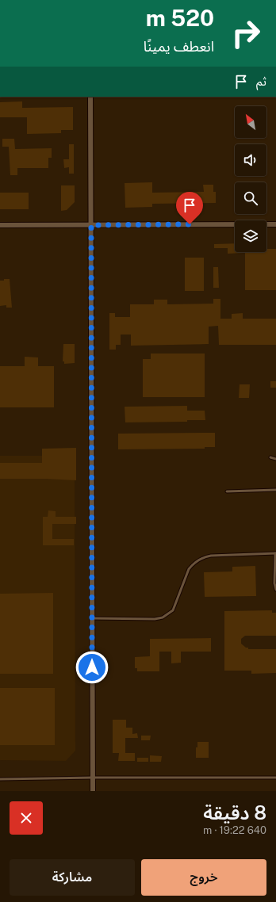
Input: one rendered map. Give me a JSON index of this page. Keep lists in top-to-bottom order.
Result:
{
  "north": "top left",
  "page": {
    "turn": ["520 m", "انعطف يمينًا"],
    "then": "ثم",
    "heading": ["8 دقيقة", "640 m · 19:22"],
    "buttons": ["خروج", "مشاركة"]
  }
}
